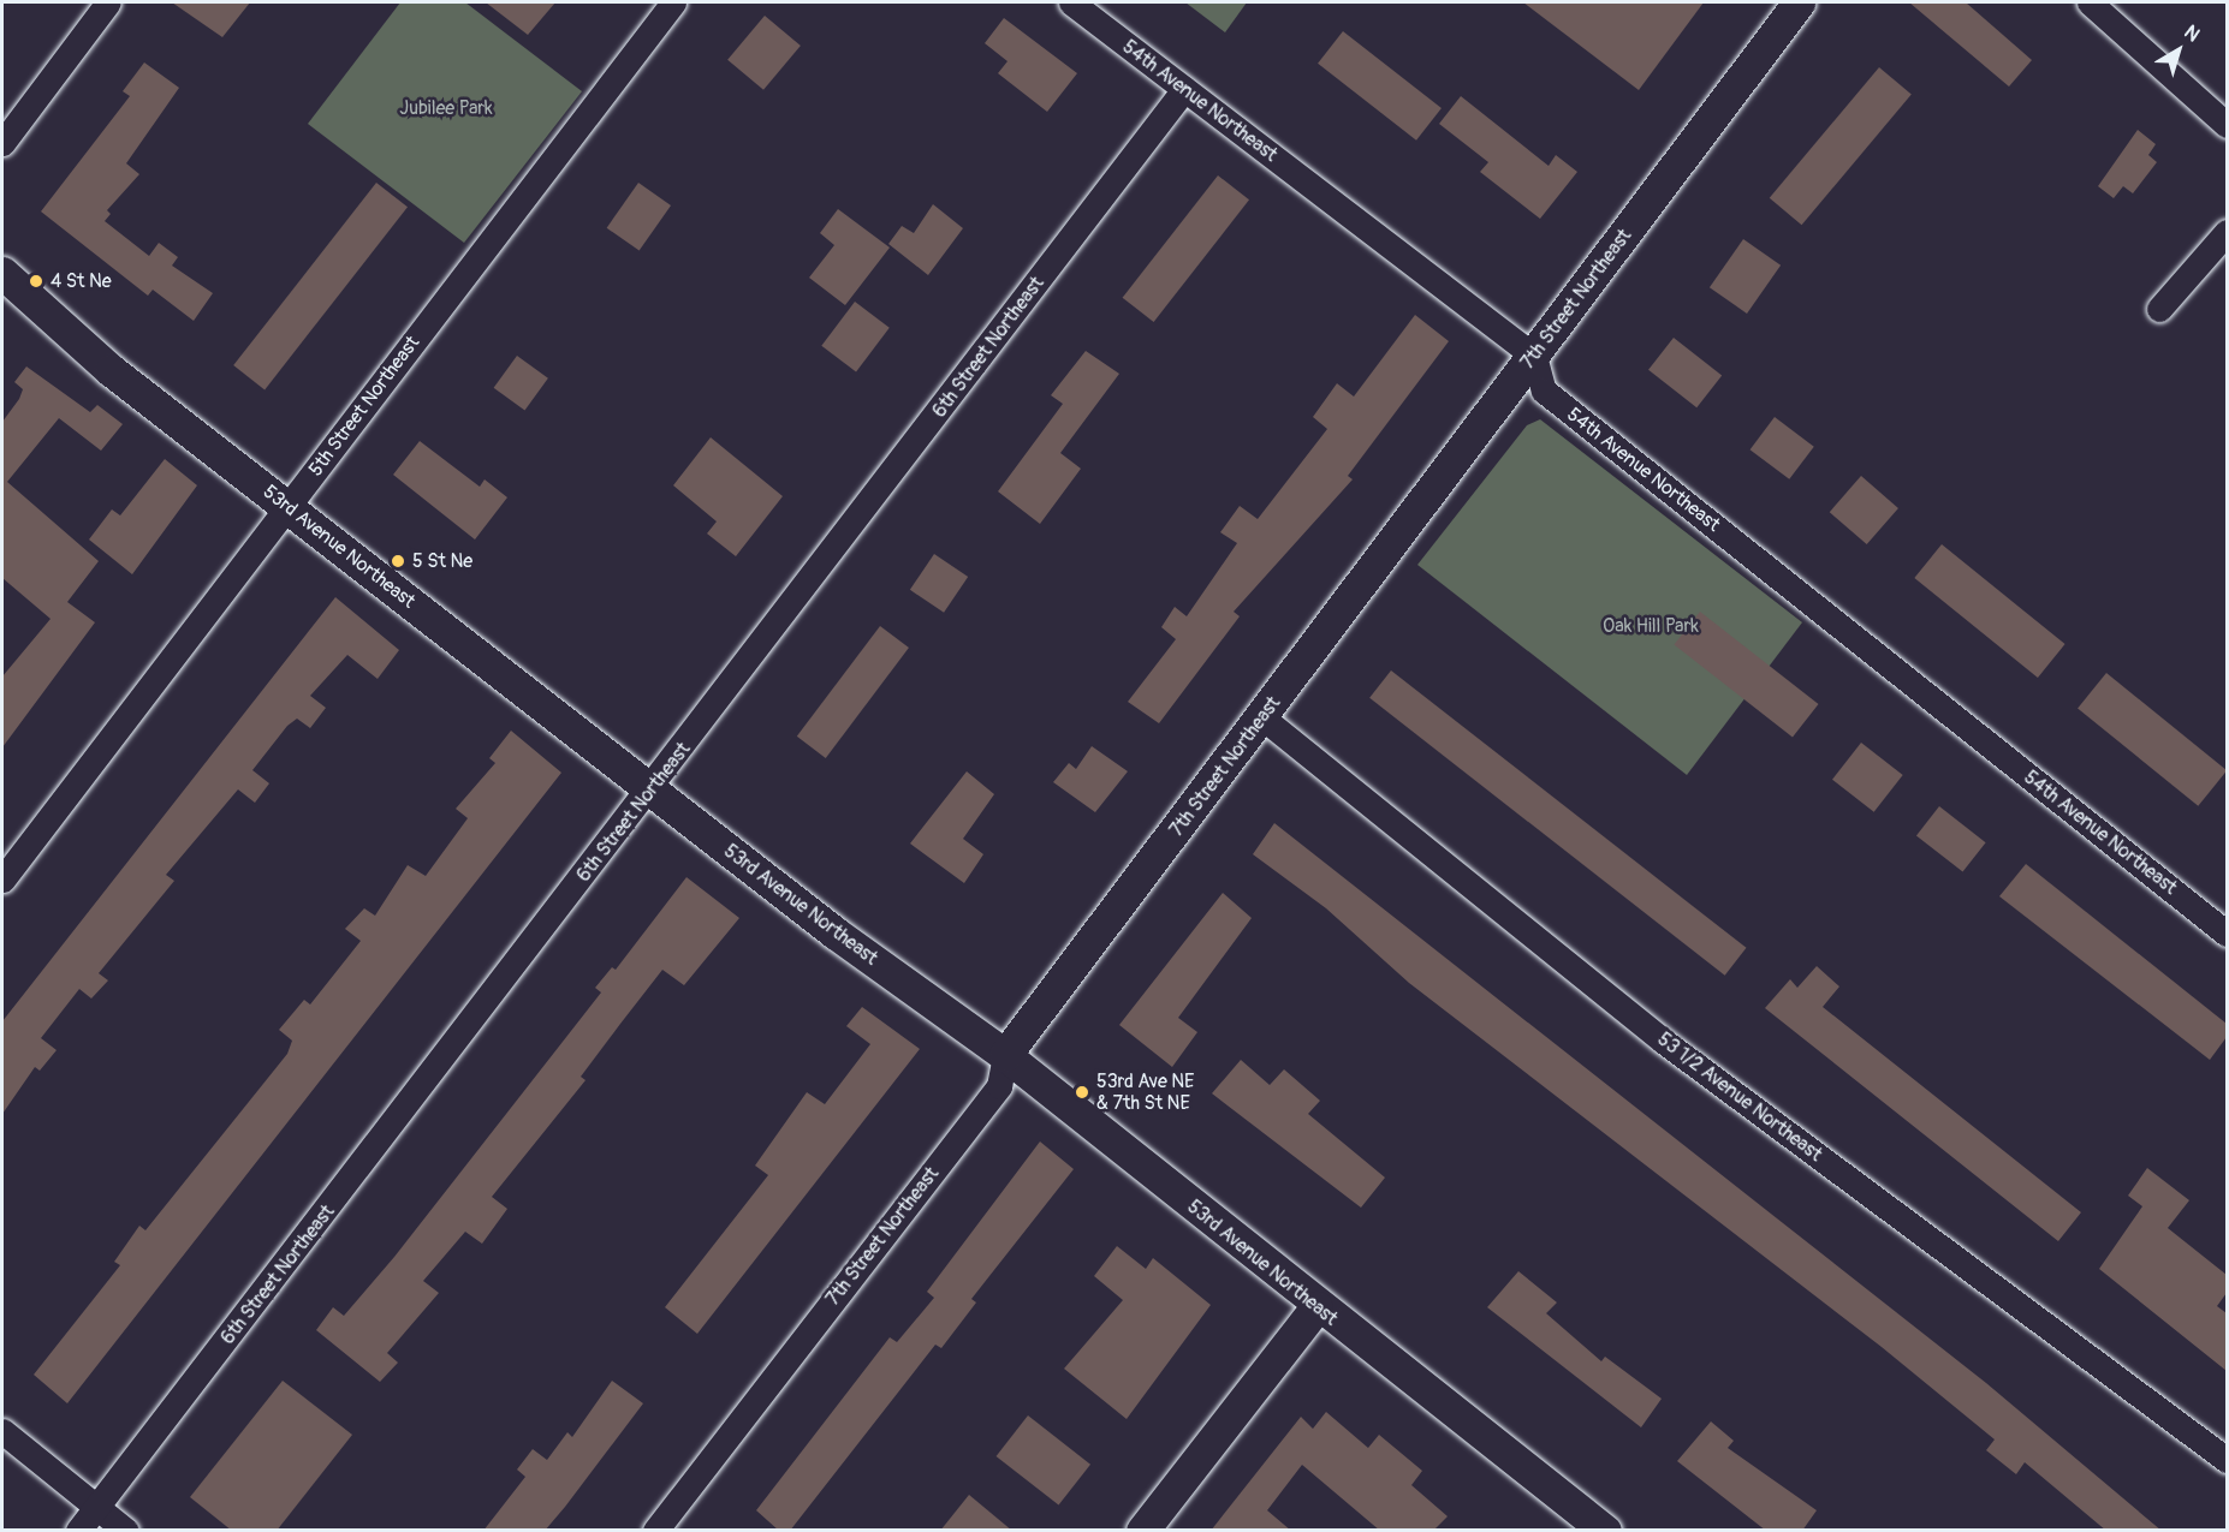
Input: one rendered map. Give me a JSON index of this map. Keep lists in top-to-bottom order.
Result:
{
  "streets": {
    "street": [
      "54th Avenue Northeast",
      "7th Street Northeast",
      "6th Street Northeast",
      "5th Street Northeast",
      "53rd Avenue Northeast",
      "53 1/2 Avenue Northeast"
    ]
  },
  "crossings": [
    ["54th Avenue Northeast", "7th Street Northeast"],
    ["54th Avenue Northeast", "6th Street Northeast"],
    ["7th Street Northeast", "53rd Avenue Northeast"],
    ["7th Street Northeast", "53 1/2 Avenue Northeast"],
    ["6th Street Northeast", "53rd Avenue Northeast"],
    ["5th Street Northeast", "53rd Avenue Northeast"]
  ],
  "parks": ["Jubilee Park", "Oak Hill Park"],
  "places": ["4 St Ne", "5 St Ne", "53rd Ave NE & 7th St NE"],
  "north": "top right"
}
